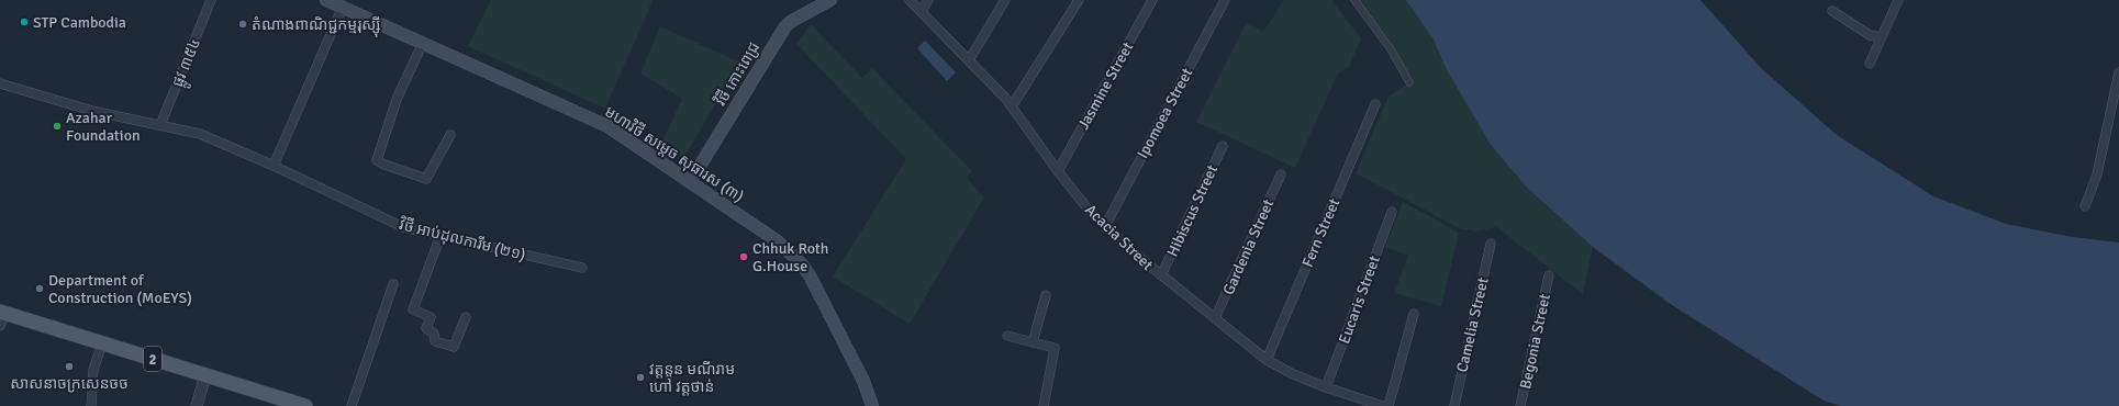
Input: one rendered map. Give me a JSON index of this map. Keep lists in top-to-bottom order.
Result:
{
  "streets": {
    "main road": ["វិថី កោះពេជ្រ", "មហាវិថី សម្តេច សុធារស (៣)", "2"],
    "street": [
      "ផ្លូវ ៣៥៤",
      "Jasmine Street",
      "Ipomoea Street",
      "Hibiscus Street",
      "Fern Street",
      "Acacia Street",
      "វិថី អាប់ដុលការីម (២១)",
      "Gardenia Street",
      "Eucaris Street",
      "Camelia Street",
      "Begonia Street"
    ]
  },
  "crossings": [
    ["ផ្លូវ ៣៥៤", "វិថី អាប់ដុលការីម (២១)"],
    ["វិថី កោះពេជ្រ", "មហាវិថី សម្តេច សុធារស (៣)"],
    ["Jasmine Street", "Acacia Street"],
    ["Ipomoea Street", "Acacia Street"],
    ["Hibiscus Street", "Acacia Street"],
    ["Fern Street", "Acacia Street"],
    ["Acacia Street", "Gardenia Street"],
    ["Acacia Street", "Eucaris Street"]
  ],
  "places": [
    "STP Cambodia",
    "តំណាងពាណិជ្ជកម្មរុស្ស៊ី",
    "Azahar Foundation",
    "Chhuk Roth G.House",
    "Department of Construction (MoEYS)",
    "សាសនាចក្រសេនចច",
    "វត្តនួន មណីរាម ហៅ វត្តថាន់"
  ]
}
